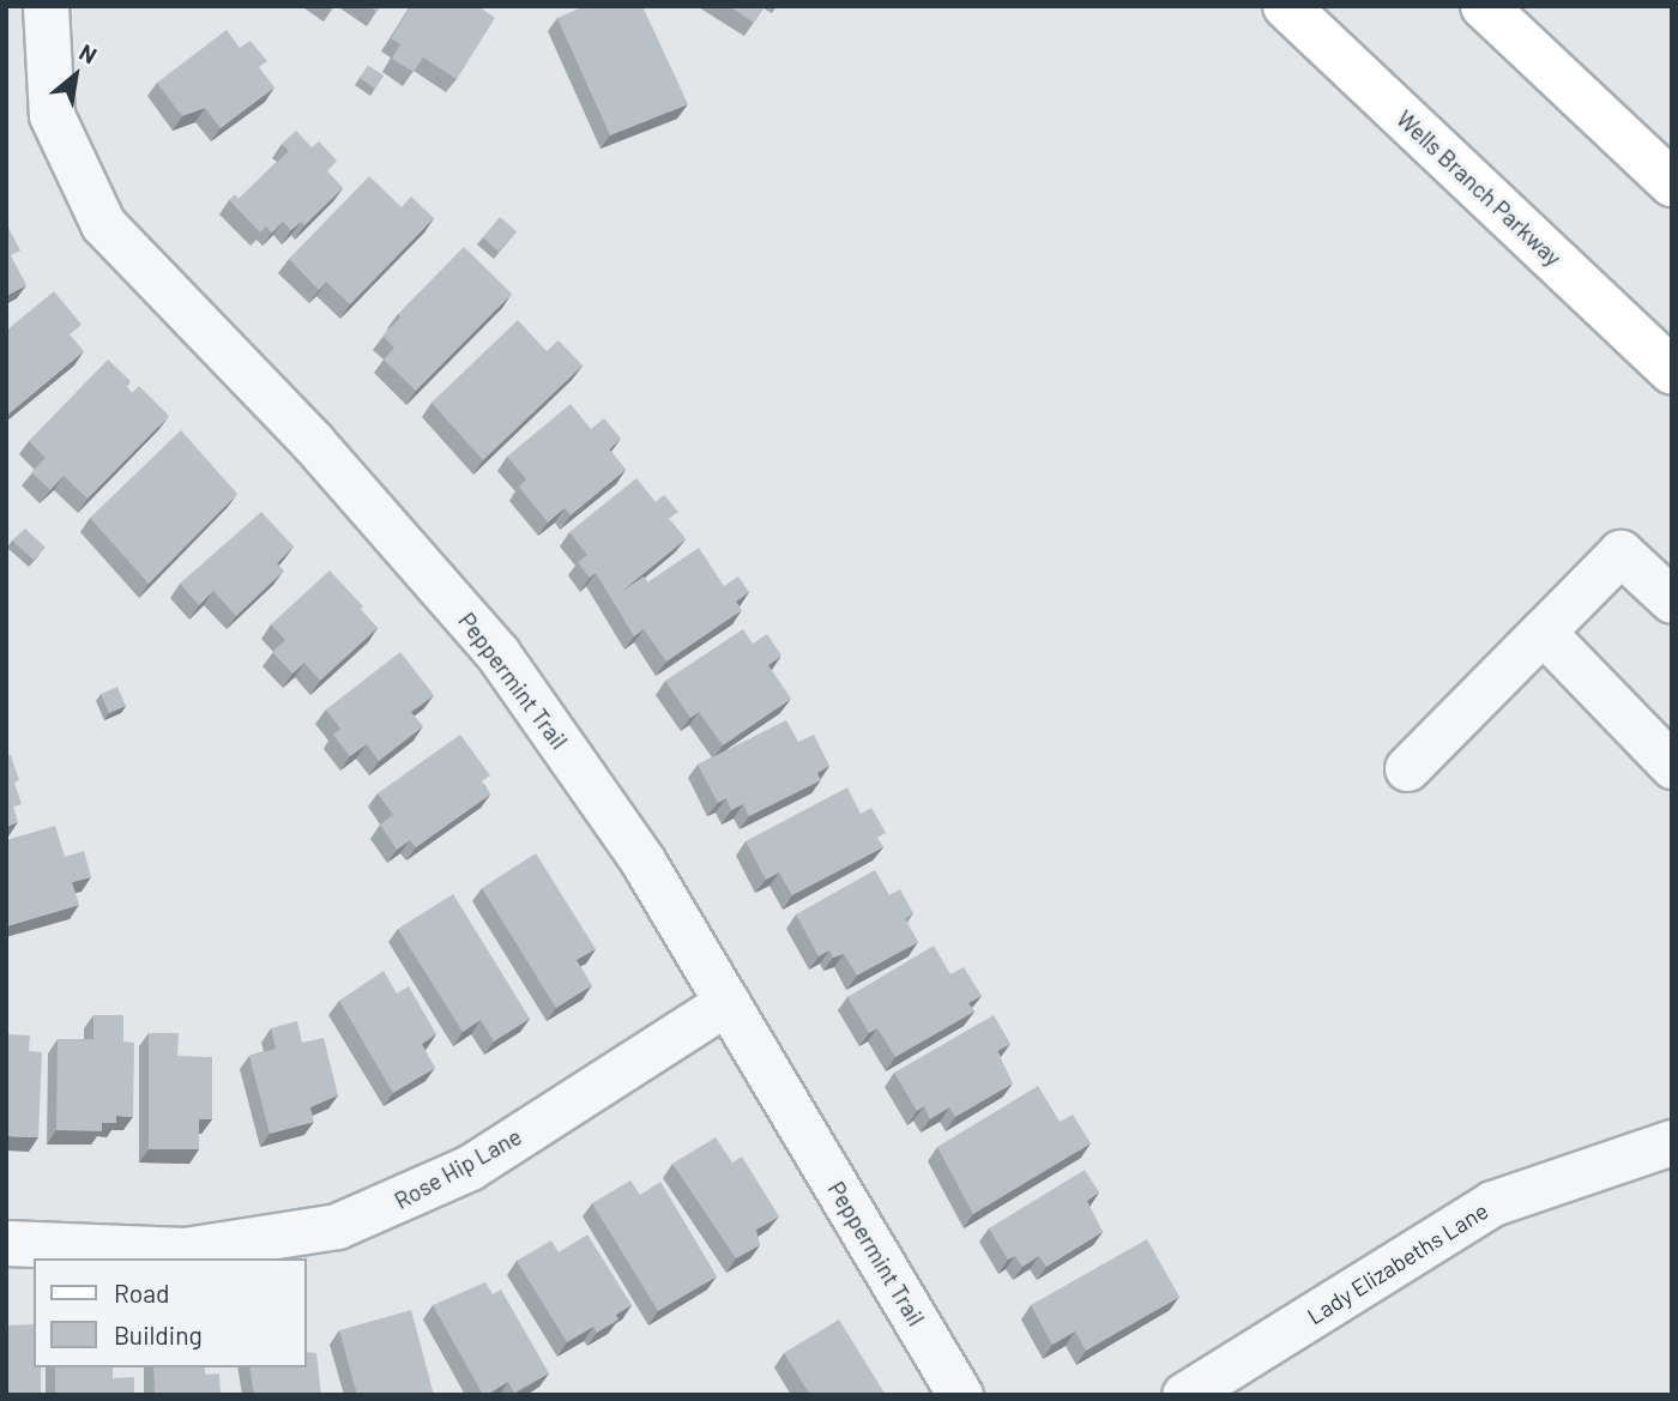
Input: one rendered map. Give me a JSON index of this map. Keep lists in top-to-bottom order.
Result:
{
  "streets": {
    "main road": ["Wells Branch Parkway"],
    "street": ["Peppermint Trail", "Rose Hip Lane", "Lady Elizabeths Lane"]
  },
  "crossings": [
    ["Peppermint Trail", "Rose Hip Lane"]
  ],
  "legend": ["Road", "Building"],
  "north": "top right"
}
